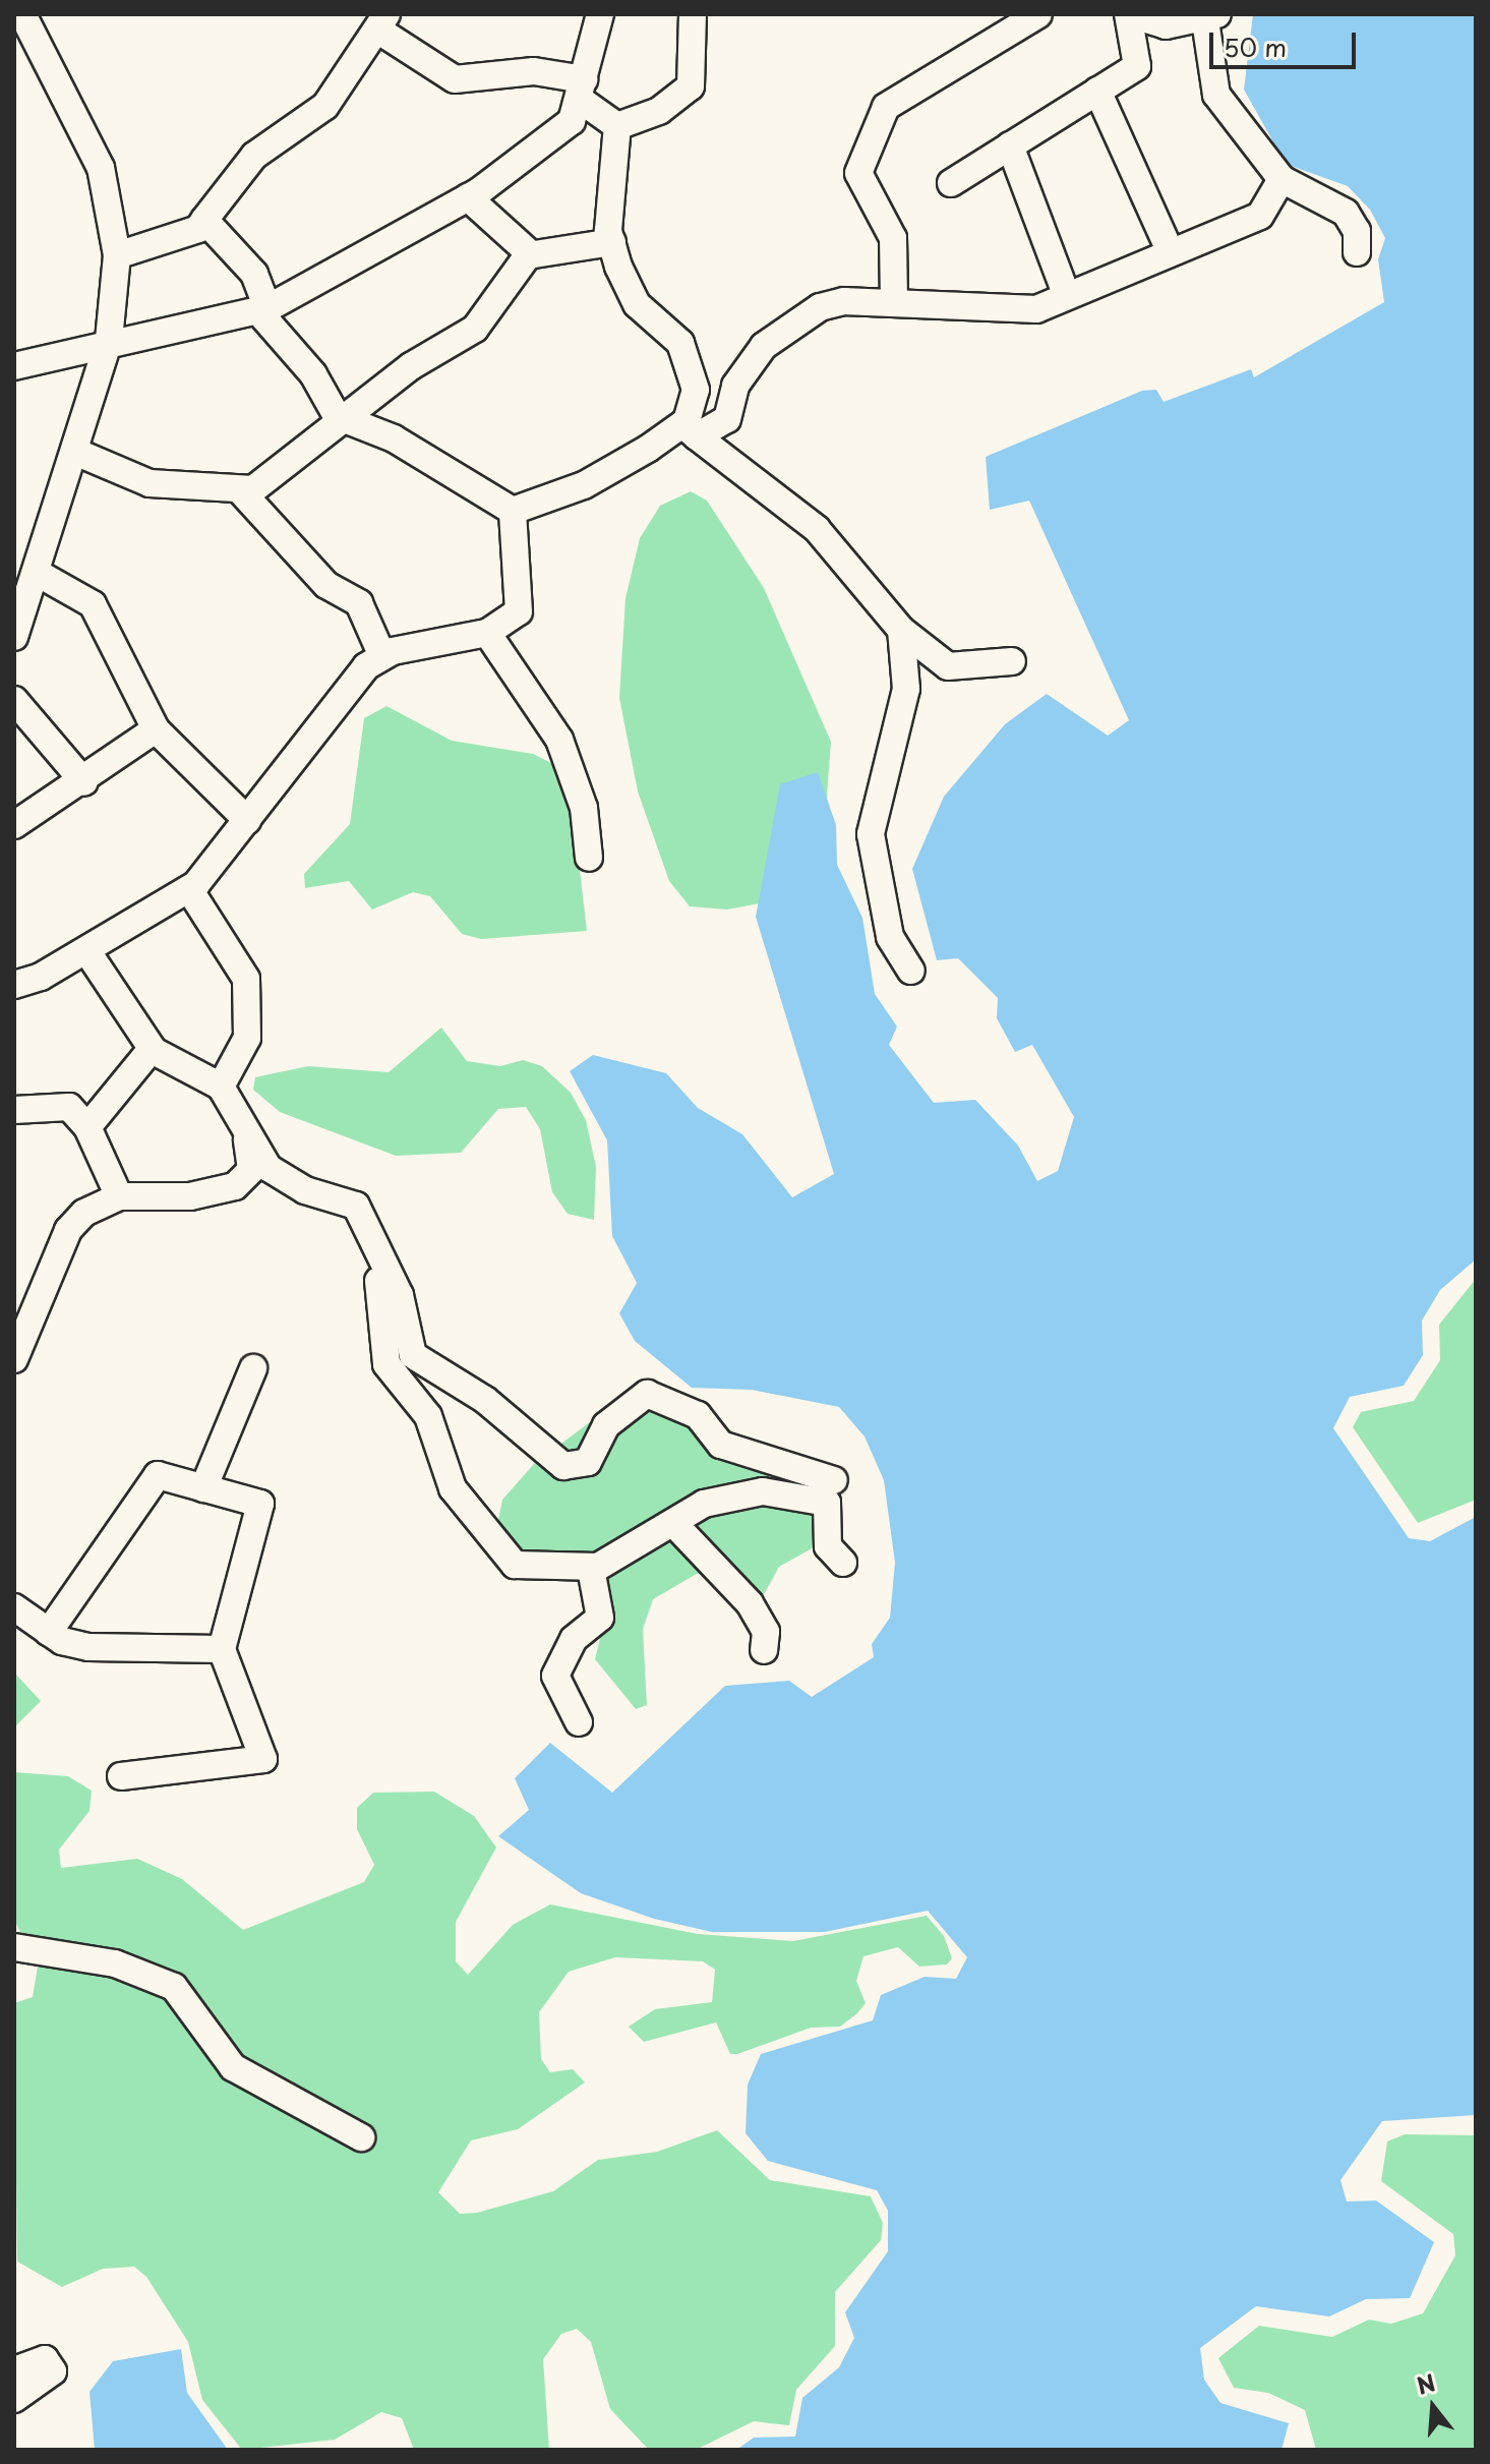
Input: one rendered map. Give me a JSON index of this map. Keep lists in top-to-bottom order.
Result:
{
  "scale_bar": "50 m",
  "north": "top"
}
